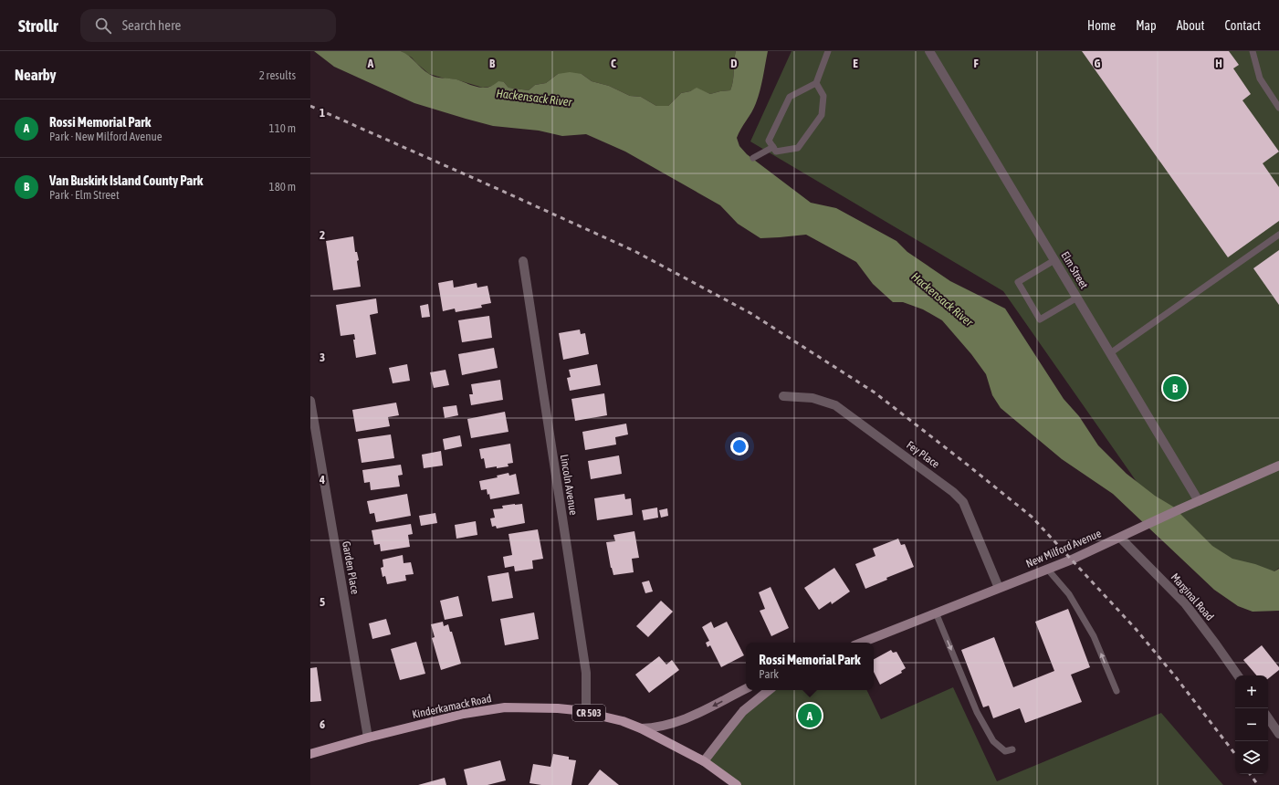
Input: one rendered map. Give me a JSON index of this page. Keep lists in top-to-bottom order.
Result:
{
  "streets": {
    "main road": ["New Milford Avenue", "Kinderkamack Road", "CR 503"],
    "street": [
      "Elm Street",
      "Fey Place",
      "Lincoln Avenue",
      "Garden Place",
      "Marginal Road"
    ]
  },
  "crossings": [
    ["Elm Street", "New Milford Avenue"],
    ["Fey Place", "New Milford Avenue"],
    ["Lincoln Avenue", "Kinderkamack Road"],
    ["New Milford Avenue", "Marginal Road"],
    ["Garden Place", "Kinderkamack Road"]
  ],
  "water": ["Hackensack River"],
  "page": {
    "header": "Strollr",
    "search": "Search here",
    "nav": [
      "Home",
      "Map",
      "About",
      "Contact"
    ],
    "heading": ["Nearby", "2 results"],
    "list": [
      {
        "mark": "A",
        "name": "Rossi Memorial Park",
        "note": "Park · New Milford Avenue",
        "value": "110 m"
      },
      {
        "mark": "B",
        "name": "Van Buskirk Island County Park",
        "note": "Park · Elm Street",
        "value": "180 m"
      }
    ],
    "pins": ["B", "A"],
    "popup": ["Rossi Memorial Park", "Park"],
    "map_buttons": ["+", "−"]
  },
  "grid": {
    "columns": [
      "A",
      "B",
      "C",
      "D",
      "E",
      "F",
      "G",
      "H"
    ],
    "rows": [
      "1",
      "2",
      "3",
      "4",
      "5",
      "6"
    ]
  }
}
